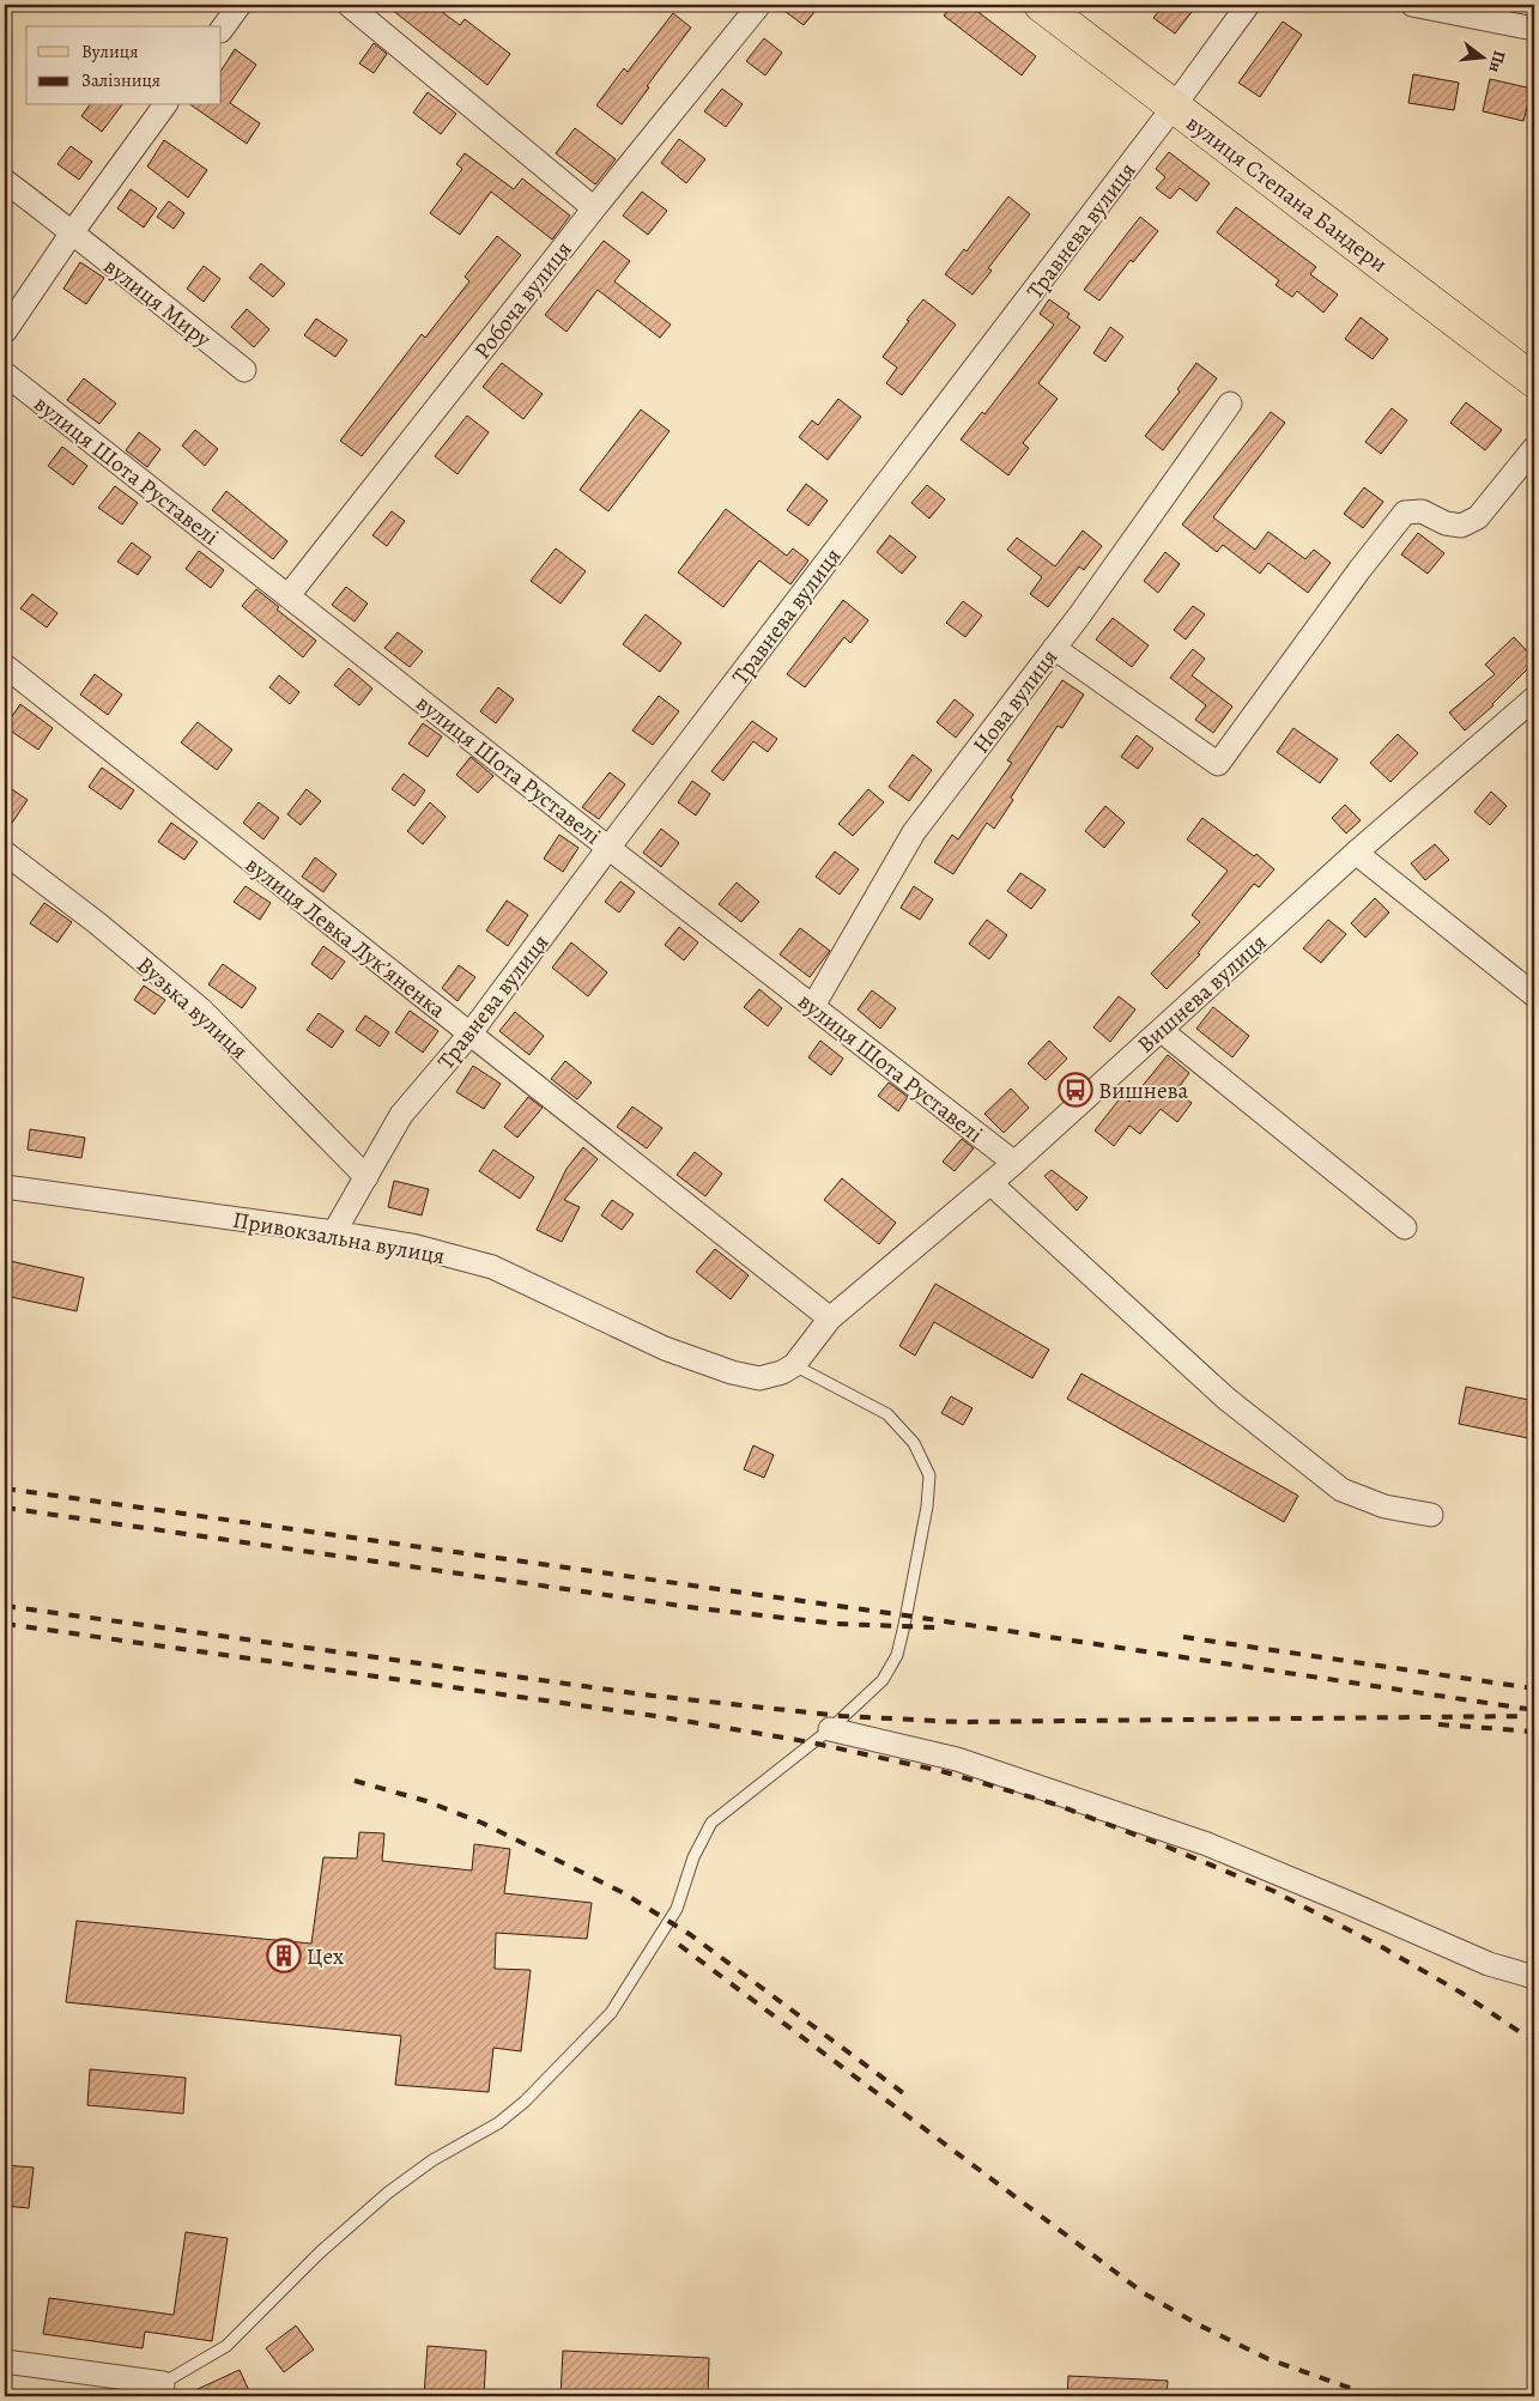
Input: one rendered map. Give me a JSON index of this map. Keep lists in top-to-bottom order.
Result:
{
  "streets": {
    "main road": ["вулиця Степана Бандери"],
    "street": [
      "Травнева вулиця",
      "Робоча вулиця",
      "вулиця Миру",
      "вулиця Шота Руставелі",
      "Нова вулиця",
      "вулиця Левка Лукʼяненка",
      "Вишнева вулиця",
      "Вузька вулиця",
      "Привокзальна вулиця"
    ]
  },
  "crossings": [
    ["вулиця Степана Бандери", "Травнева вулиця"],
    ["Травнева вулиця", "вулиця Шота Руставелі"],
    ["Травнева вулиця", "вулиця Левка Лукʼяненка"],
    ["Травнева вулиця", "Вузька вулиця"],
    ["Травнева вулиця", "Привокзальна вулиця"],
    ["Робоча вулиця", "вулиця Шота Руставелі"],
    ["вулиця Шота Руставелі", "Нова вулиця"],
    ["вулиця Шота Руставелі", "Вишнева вулиця"],
    ["вулиця Левка Лукʼяненка", "Вишнева вулиця"],
    ["Вишнева вулиця", "Привокзальна вулиця"]
  ],
  "places": {
    "bus stop": ["Вишнева"],
    "building": ["Цех"]
  },
  "legend": ["Вулиця", "Залізниця"],
  "north": "right"
}
